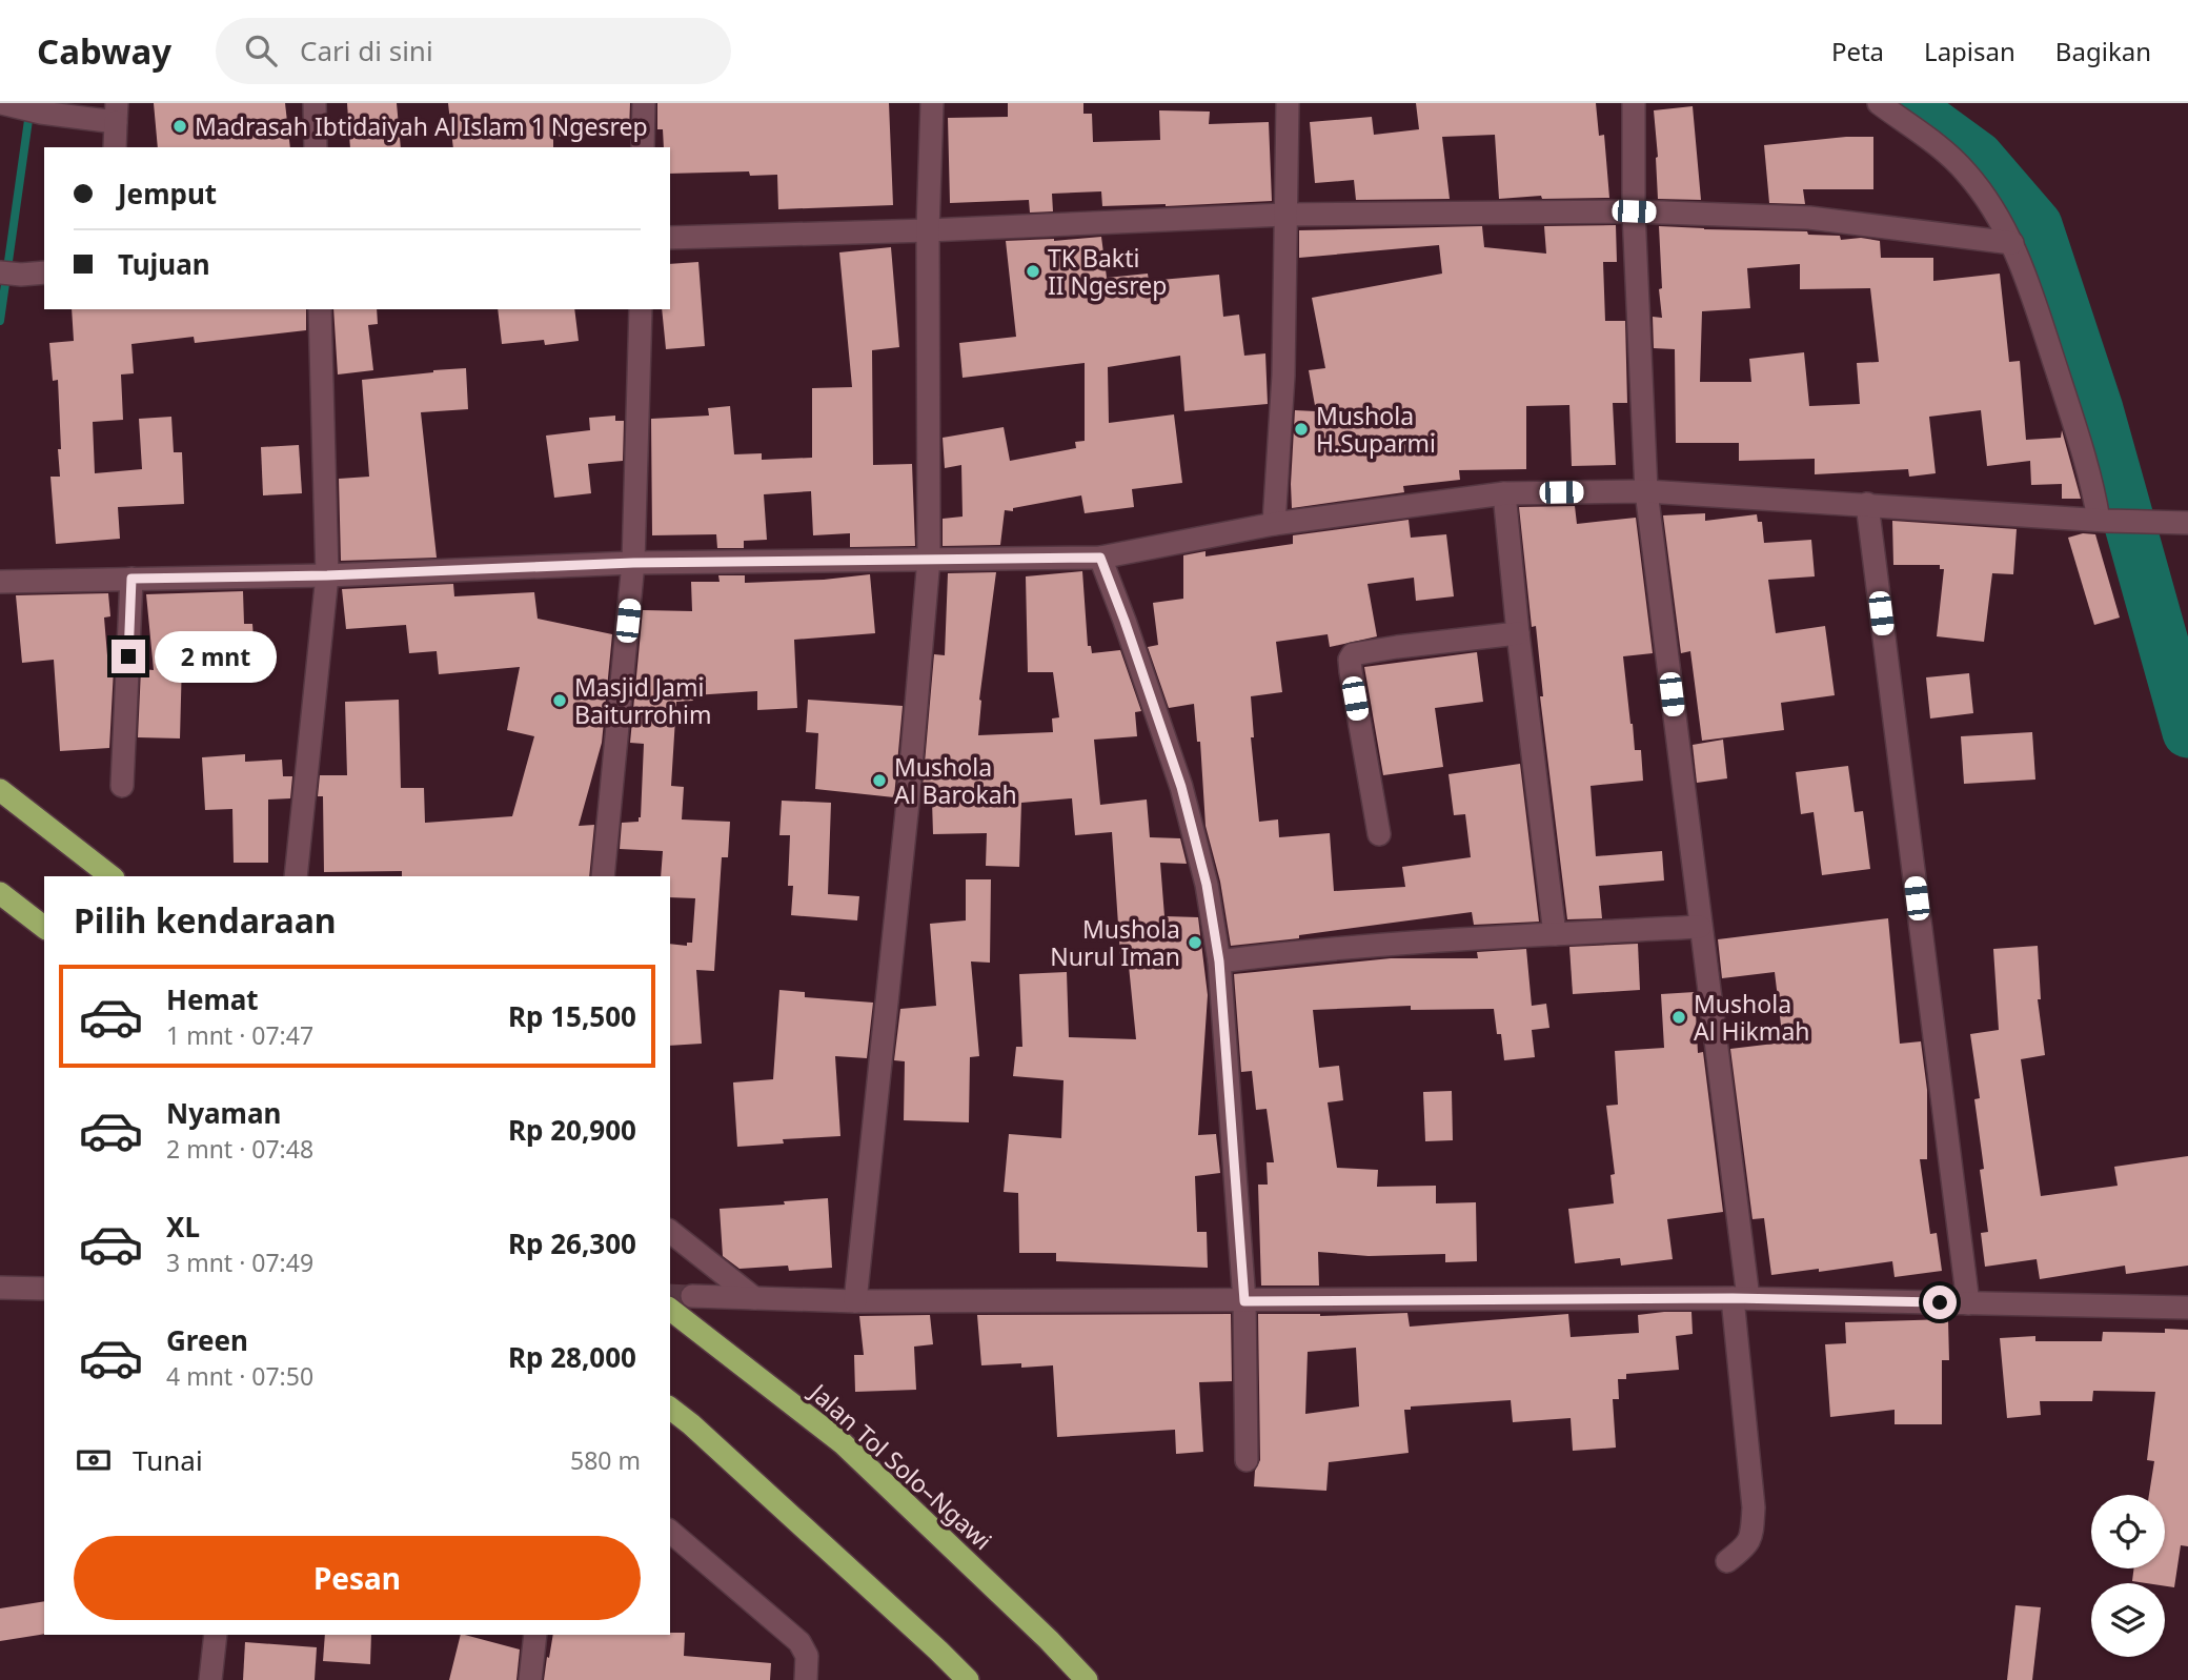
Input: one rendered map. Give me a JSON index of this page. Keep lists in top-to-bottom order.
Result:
{
  "streets": {
    "highway": ["Jalan Tol Solo–Ngawi"]
  },
  "places": [
    "Madrasah Ibtidaiyah Al Islam 1 Ngesrep",
    "TK Bakti II Ngesrep",
    "Mushola H.Suparmi",
    "Masjid Jami Baiturrohim",
    "Mushola Al Barokah",
    "Mushola Nurul Iman",
    "Mushola Al Hikmah"
  ],
  "page": {
    "header": "Cabway",
    "search": "Cari di sini",
    "nav": ["Peta", "Lapisan", "Bagikan"],
    "banner": ["Jemput", "Tujuan"],
    "bubble": "2 mnt",
    "heading": "Pilih kendaraan",
    "list": [
      {
        "name": "Hemat",
        "note": "1 mnt · 07:47",
        "value": "Rp 15,500"
      },
      {
        "name": "Nyaman",
        "note": "2 mnt · 07:48",
        "value": "Rp 20,900"
      },
      {
        "name": "XL",
        "note": "3 mnt · 07:49",
        "value": "Rp 26,300"
      },
      {
        "name": "Green",
        "note": "4 mnt · 07:50",
        "value": "Rp 28,000"
      }
    ],
    "pay": ["Tunai", "580 m"],
    "buttons": "Pesan"
  }
}
